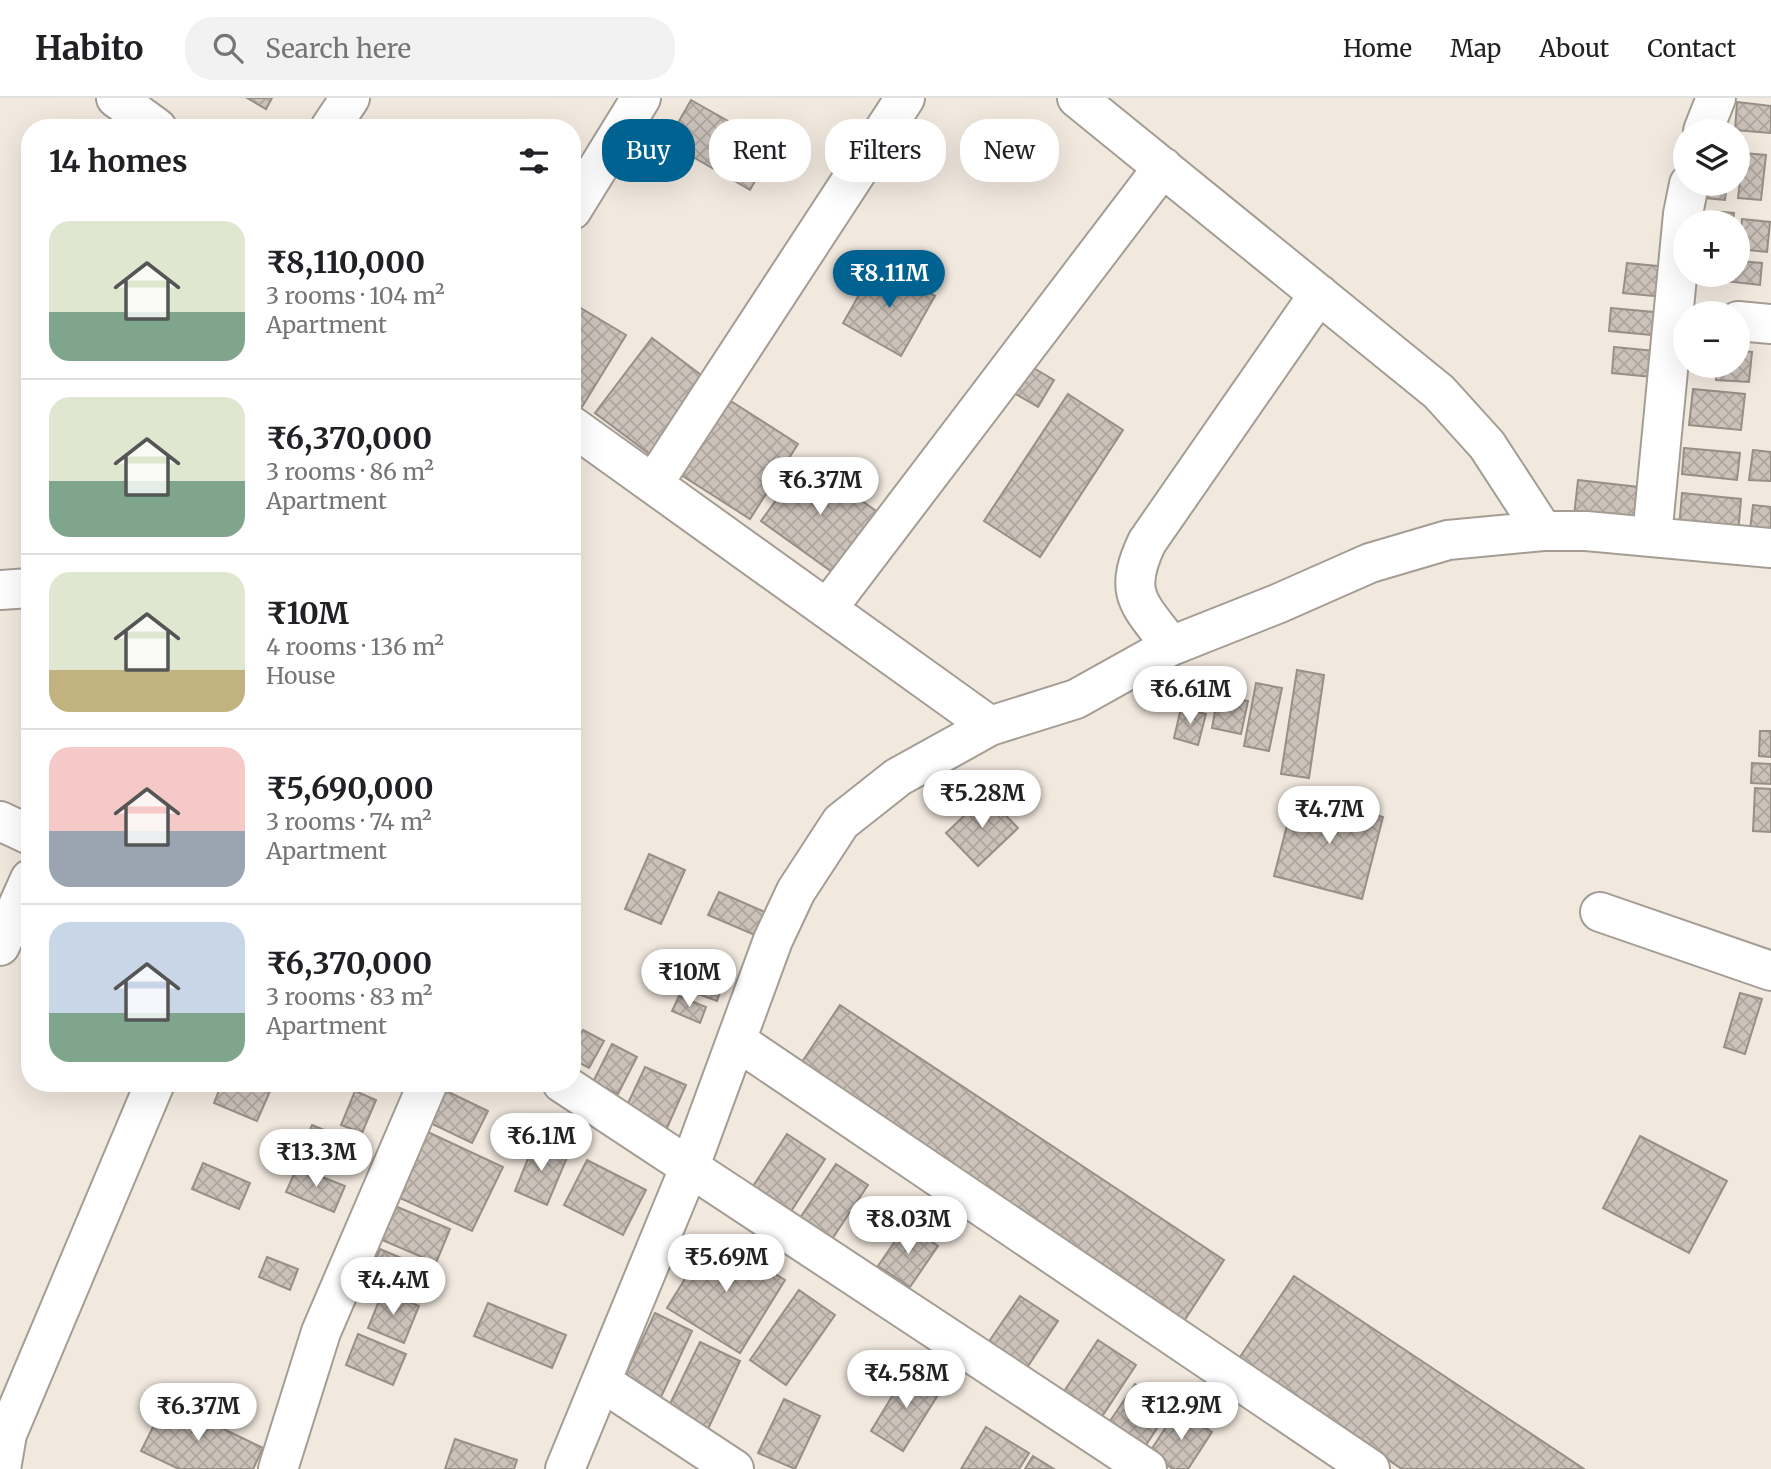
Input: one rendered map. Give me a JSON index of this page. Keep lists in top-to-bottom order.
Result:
{
  "page": {
    "header": "Habito",
    "search": "Search here",
    "nav": [
      "Home",
      "Map",
      "About",
      "Contact"
    ],
    "map_buttons": ["+", "−"],
    "chip": [
      "Buy",
      "Rent",
      "Filters",
      "New"
    ],
    "heading": "14 homes",
    "list": [
      {
        "name": "₹8,110,000",
        "note": "3 rooms · 104 m² · Apartment"
      },
      {
        "name": "₹6,370,000",
        "note": "3 rooms · 86 m² · Apartment"
      },
      {
        "name": "₹10M",
        "note": "4 rooms · 136 m² · House"
      },
      {
        "name": "₹5,690,000",
        "note": "3 rooms · 74 m² · Apartment"
      },
      {
        "name": "₹6,370,000",
        "note": "3 rooms · 83 m² · Apartment"
      }
    ],
    "price": [
      "₹8.11M",
      "₹6.37M",
      "₹6.61M",
      "₹5.28M",
      "₹4.7M",
      "₹10M",
      "₹6.1M",
      "₹13.3M",
      "₹8.03M",
      "₹5.69M",
      "₹4.4M",
      "₹4.58M",
      "₹12.9M",
      "₹6.37M"
    ]
  }
}
